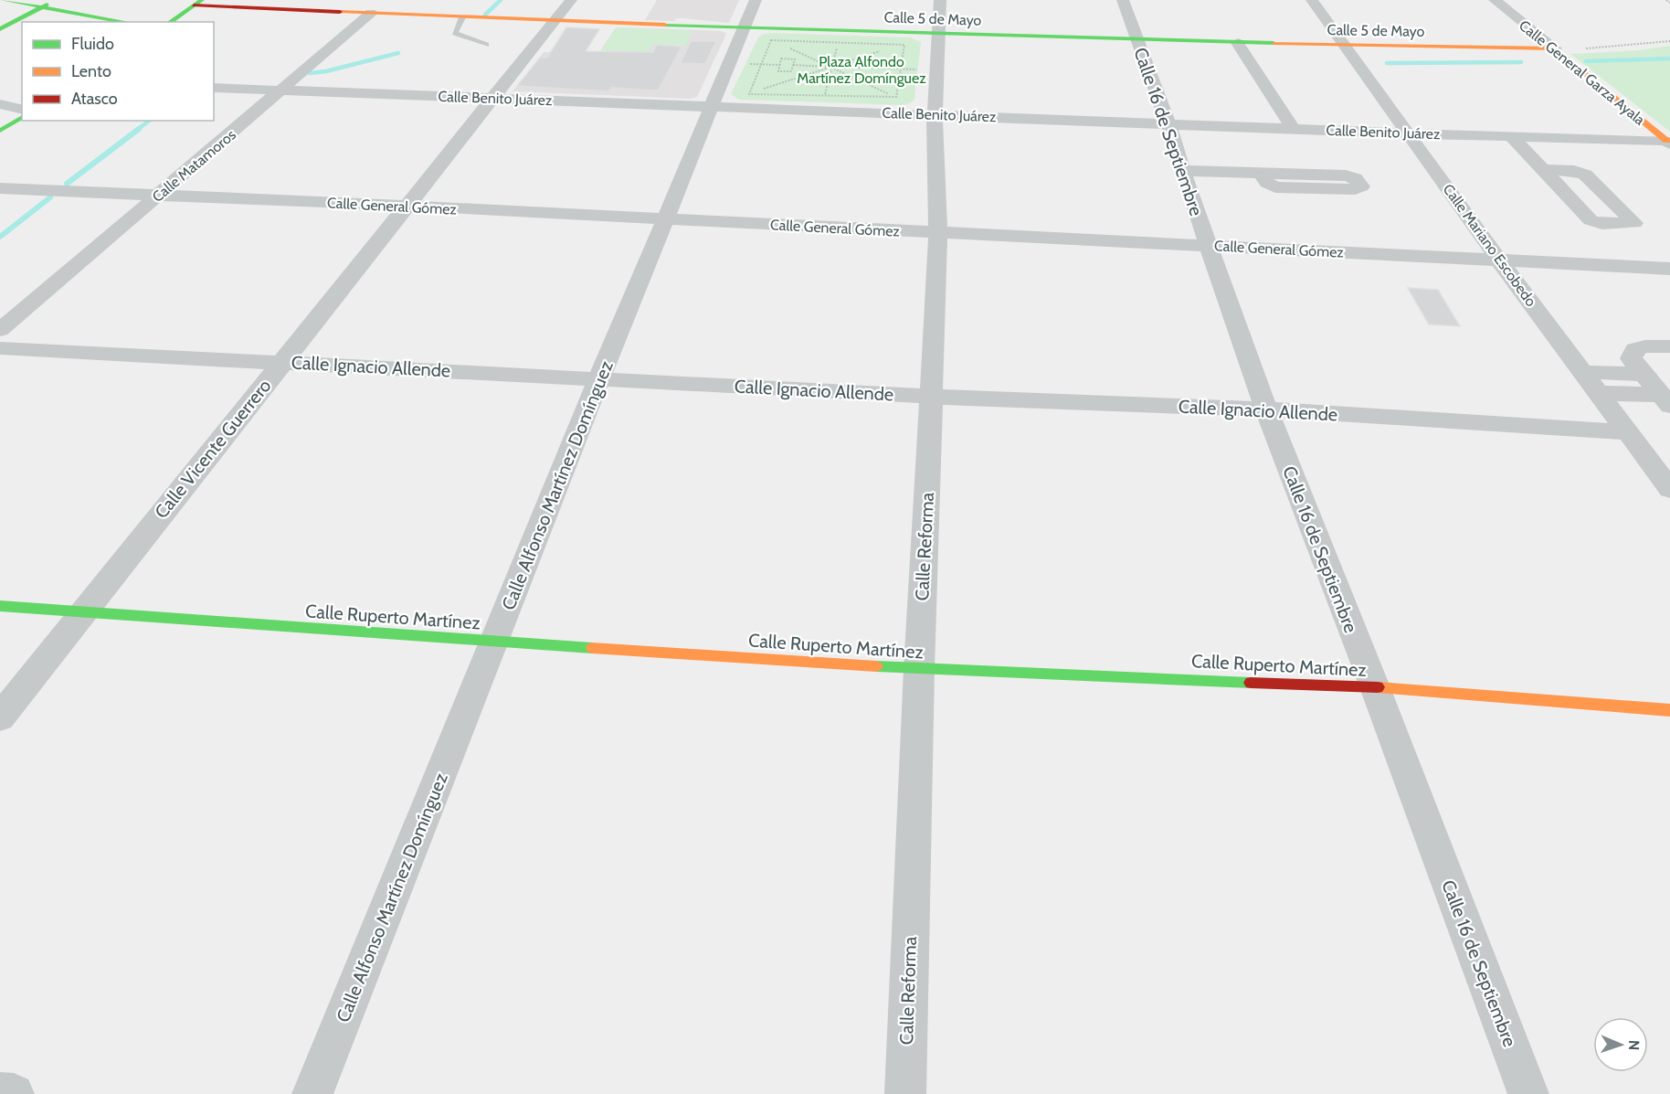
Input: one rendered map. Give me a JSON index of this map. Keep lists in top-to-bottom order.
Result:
{
  "streets": {
    "street": [
      "Calle 5 de Mayo",
      "Calle General Garza Ayala",
      "Calle Benito Juárez",
      "Calle 16 de Septiembre",
      "Calle Matamoros",
      "Calle General Gómez",
      "Calle Mariano Escobedo",
      "Calle Ignacio Allende",
      "Calle Vicente Guerrero",
      "Calle Alfonso Martínez Domínguez",
      "Calle Reforma",
      "Calle Ruperto Martínez"
    ]
  },
  "crossings": [
    ["Calle 5 de Mayo", "Calle General Garza Ayala"],
    ["Calle 5 de Mayo", "Calle 16 de Septiembre"],
    ["Calle 5 de Mayo", "Calle Matamoros"],
    ["Calle 5 de Mayo", "Calle Mariano Escobedo"],
    ["Calle 5 de Mayo", "Calle Vicente Guerrero"],
    ["Calle 5 de Mayo", "Calle Alfonso Martínez Domínguez"],
    ["Calle 5 de Mayo", "Calle Reforma"],
    ["Calle General Garza Ayala", "Calle Benito Juárez"],
    ["Calle Benito Juárez", "Calle 16 de Septiembre"],
    ["Calle Benito Juárez", "Calle Matamoros"],
    ["Calle Benito Juárez", "Calle Mariano Escobedo"],
    ["Calle Benito Juárez", "Calle Vicente Guerrero"],
    ["Calle Benito Juárez", "Calle Alfonso Martínez Domínguez"],
    ["Calle Benito Juárez", "Calle Reforma"],
    ["Calle 16 de Septiembre", "Calle General Gómez"],
    ["Calle 16 de Septiembre", "Calle Ignacio Allende"],
    ["Calle 16 de Septiembre", "Calle Ruperto Martínez"],
    ["Calle Matamoros", "Calle General Gómez"],
    ["Calle General Gómez", "Calle Mariano Escobedo"],
    ["Calle General Gómez", "Calle Vicente Guerrero"],
    ["Calle General Gómez", "Calle Alfonso Martínez Domínguez"],
    ["Calle General Gómez", "Calle Reforma"],
    ["Calle Mariano Escobedo", "Calle Ignacio Allende"],
    ["Calle Ignacio Allende", "Calle Vicente Guerrero"],
    ["Calle Ignacio Allende", "Calle Alfonso Martínez Domínguez"],
    ["Calle Ignacio Allende", "Calle Reforma"],
    ["Calle Vicente Guerrero", "Calle Ruperto Martínez"],
    ["Calle Alfonso Martínez Domínguez", "Calle Ruperto Martínez"],
    ["Calle Reforma", "Calle Ruperto Martínez"]
  ],
  "parks": ["Plaza Alfondo Martínez Domínguez"],
  "legend": ["Fluido", "Lento", "Atasco"],
  "north": "right"
}
